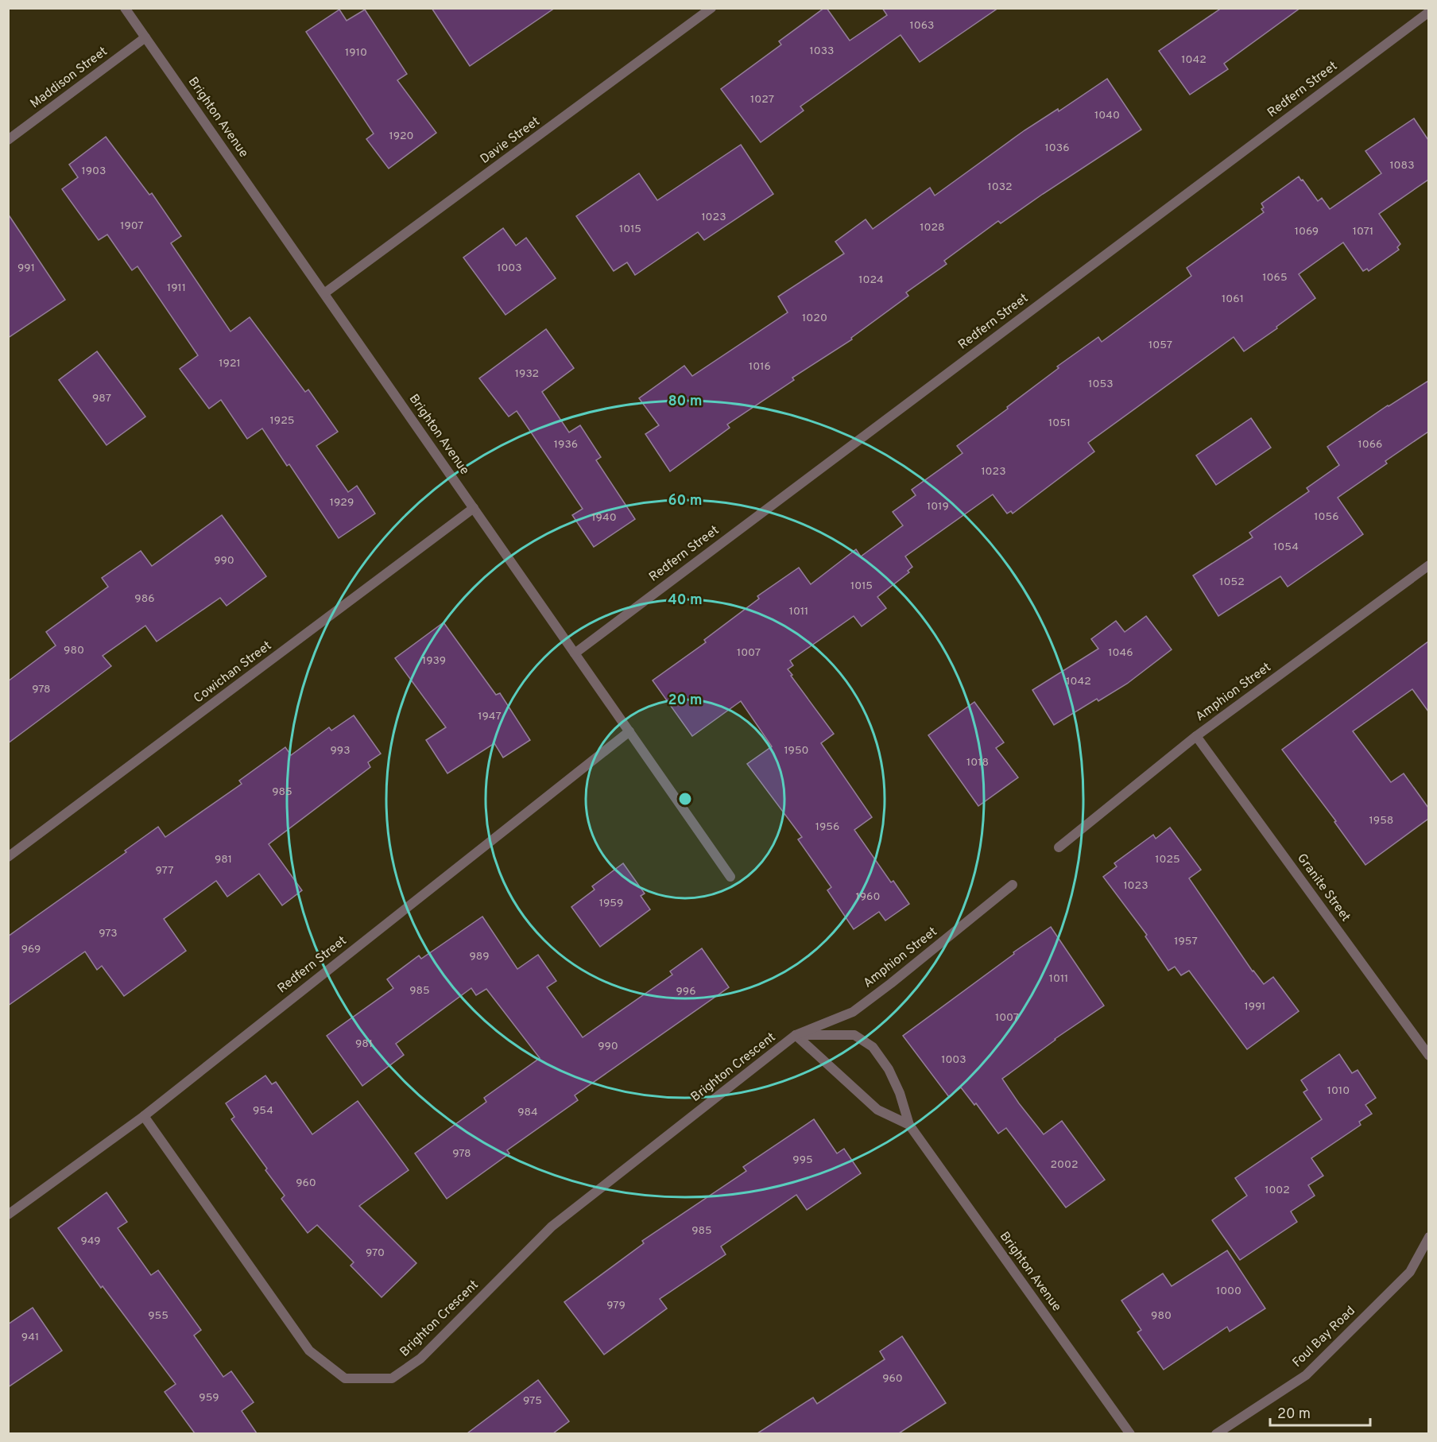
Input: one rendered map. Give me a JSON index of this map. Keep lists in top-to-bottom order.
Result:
{
  "streets": {
    "street": [
      "Maddison Street",
      "Redfern Street",
      "Brighton Avenue",
      "Davie Street",
      "Cowichan Street",
      "Amphion Street",
      "Granite Street",
      "Brighton Crescent",
      "Foul Bay Road"
    ]
  },
  "crossings": [
    ["Maddison Street", "Brighton Avenue"],
    ["Redfern Street", "Brighton Avenue"],
    ["Redfern Street", "Brighton Crescent"],
    ["Brighton Avenue", "Davie Street"],
    ["Brighton Avenue", "Cowichan Street"],
    ["Brighton Avenue", "Amphion Street"],
    ["Brighton Avenue", "Brighton Crescent"],
    ["Amphion Street", "Granite Street"],
    ["Amphion Street", "Brighton Crescent"]
  ],
  "house_numbers": [
    "1063",
    "1033",
    "1910",
    "1042",
    "1027",
    "1040",
    "1920",
    "1036",
    "1083",
    "1903",
    "1032",
    "1023",
    "1907",
    "1028",
    "1015",
    "1069",
    "1071",
    "991",
    "1003",
    "1065",
    "1024",
    "1911",
    "1061",
    "1020",
    "1057",
    "1921",
    "1016",
    "1932",
    "1053",
    "987",
    "1925",
    "1051",
    "1936",
    "1066",
    "1023",
    "1929",
    "1019",
    "1056",
    "1940",
    "1054",
    "990",
    "1052",
    "1015",
    "986",
    "1011",
    "980",
    "1007",
    "1046",
    "1939",
    "1042",
    "978",
    "1947",
    "993",
    "1950",
    "1018",
    "985",
    "1958",
    "1956",
    "981",
    "1025",
    "977",
    "1023",
    "1960",
    "1959",
    "973",
    "1957",
    "969",
    "989",
    "1011",
    "985",
    "996",
    "1991",
    "1007",
    "981",
    "990",
    "1003",
    "1010",
    "954",
    "984",
    "978",
    "995",
    "2002",
    "960",
    "1002",
    "985",
    "949",
    "970",
    "1000",
    "979",
    "955",
    "980",
    "941",
    "960",
    "959",
    "975"
  ],
  "scale_bar": "20 m",
  "rings": [
    "80 m",
    "60 m",
    "40 m",
    "20 m"
  ]
}
